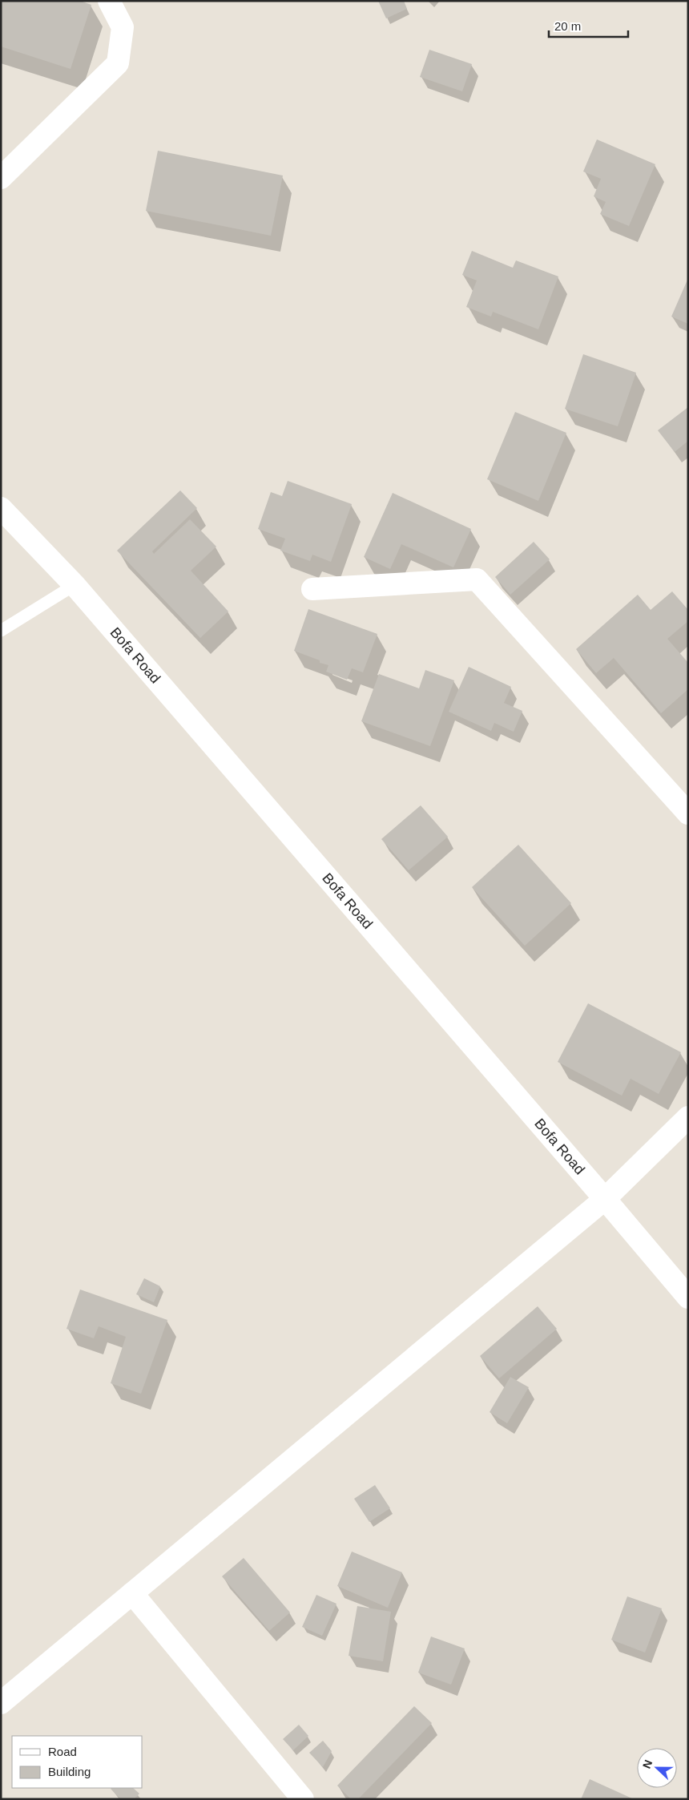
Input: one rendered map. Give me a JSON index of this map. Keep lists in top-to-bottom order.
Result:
{
  "streets": {
    "street": ["Bofa Road"]
  },
  "legend": ["Road", "Building"],
  "scale_bar": "20 m",
  "north": "left"
}
